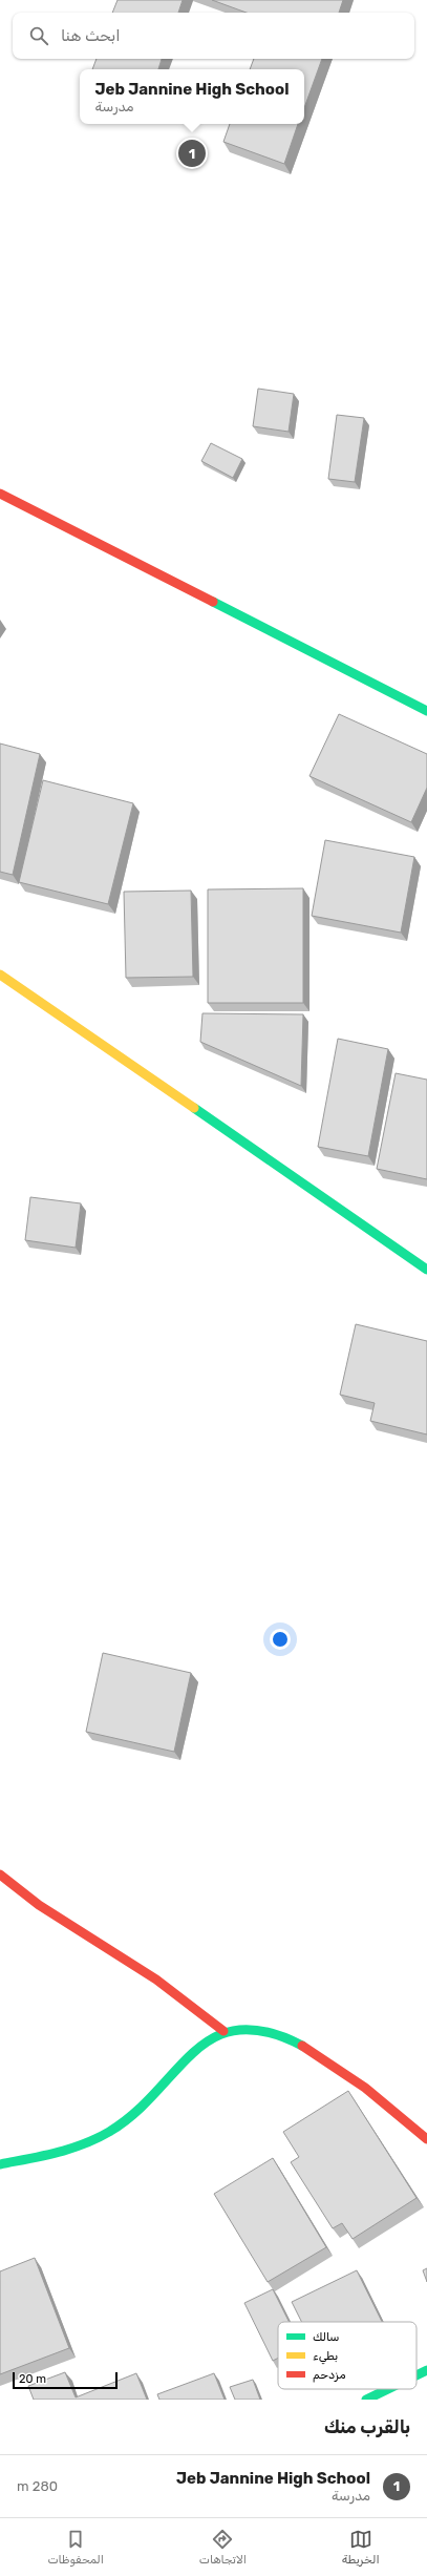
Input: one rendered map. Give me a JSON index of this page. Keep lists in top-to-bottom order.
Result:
{
  "legend": ["سالك", "بطيء", "مزدحم"],
  "scale_bar": "20 m",
  "page": {
    "search": "ابحث هنا",
    "popup": ["Jeb Jannine High School", "مدرسة"],
    "pins": "1",
    "scale": "20 m",
    "heading": "بالقرب منك",
    "list": [
      {
        "mark": "1",
        "name": "Jeb Jannine High School",
        "note": "مدرسة",
        "value": "280 m"
      }
    ],
    "nav": ["الخريطة", "الاتجاهات", "المحفوظات"]
  }
}
